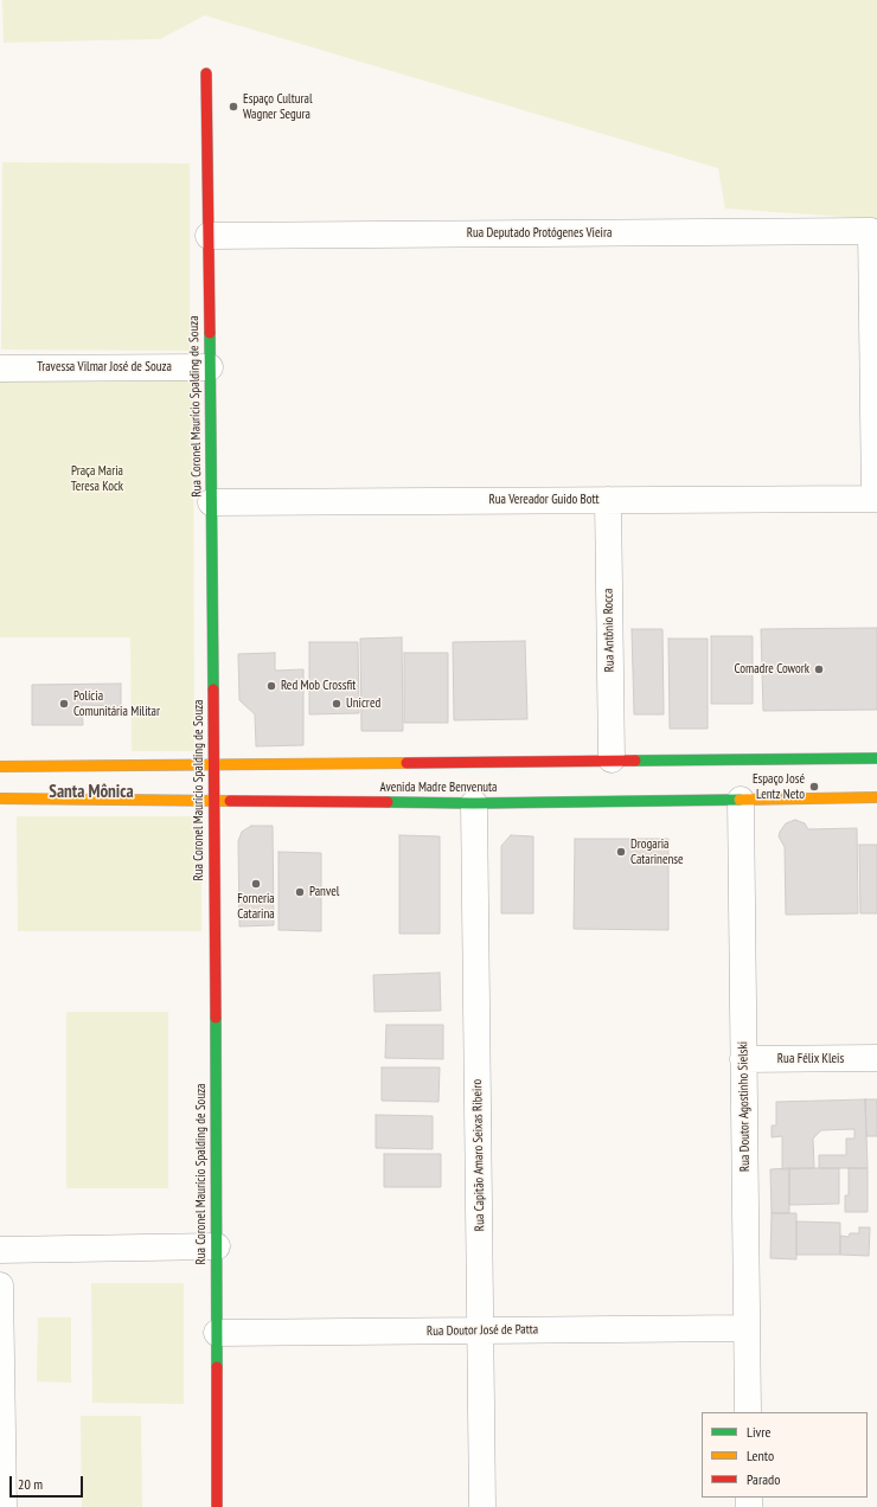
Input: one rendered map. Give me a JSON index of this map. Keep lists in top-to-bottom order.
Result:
{
  "streets": {
    "main road": ["Rua Coronel Maurício Spalding de Souza", "Avenida Madre Benvenuta"],
    "street": [
      "Rua Deputado Protógenes Vieira",
      "Travessa Vilmar José de Souza",
      "Rua Vereador Guido Bott",
      "Rua Antônio Rocca",
      "Rua Félix Kleis",
      "Rua Doutor Agostinho Sielski",
      "Rua Capitão Amaro Seixas Ribeiro",
      "Rua Doutor José de Patta"
    ]
  },
  "crossings": [
    ["Rua Deputado Protógenes Vieira", "Rua Coronel Maurício Spalding de Souza"],
    ["Rua Deputado Protógenes Vieira", "Rua Vereador Guido Bott"],
    ["Travessa Vilmar José de Souza", "Rua Coronel Maurício Spalding de Souza"],
    ["Rua Coronel Maurício Spalding de Souza", "Rua Vereador Guido Bott"],
    ["Rua Coronel Maurício Spalding de Souza", "Avenida Madre Benvenuta"],
    ["Rua Coronel Maurício Spalding de Souza", "Rua Doutor José de Patta"],
    ["Rua Vereador Guido Bott", "Rua Antônio Rocca"],
    ["Rua Antônio Rocca", "Avenida Madre Benvenuta"],
    ["Avenida Madre Benvenuta", "Rua Doutor Agostinho Sielski"],
    ["Avenida Madre Benvenuta", "Rua Capitão Amaro Seixas Ribeiro"],
    ["Rua Félix Kleis", "Rua Doutor Agostinho Sielski"],
    ["Rua Doutor Agostinho Sielski", "Rua Doutor José de Patta"],
    ["Rua Capitão Amaro Seixas Ribeiro", "Rua Doutor José de Patta"]
  ],
  "districts": ["Santa Mônica"],
  "parks": ["Praça Maria Teresa Kock"],
  "places": [
    "Espaço Cultural Wagner Segura",
    "Comadre Cowork",
    "Red Mob Crossfit",
    "Polícia Comunitária Militar",
    "Unicred",
    "Espaço José Lentz Neto",
    "Drogaria Catarinense",
    "Forneria Catarina",
    "Panvel"
  ],
  "legend": ["Livre", "Lento", "Parado"],
  "scale_bar": "20 m"
}
